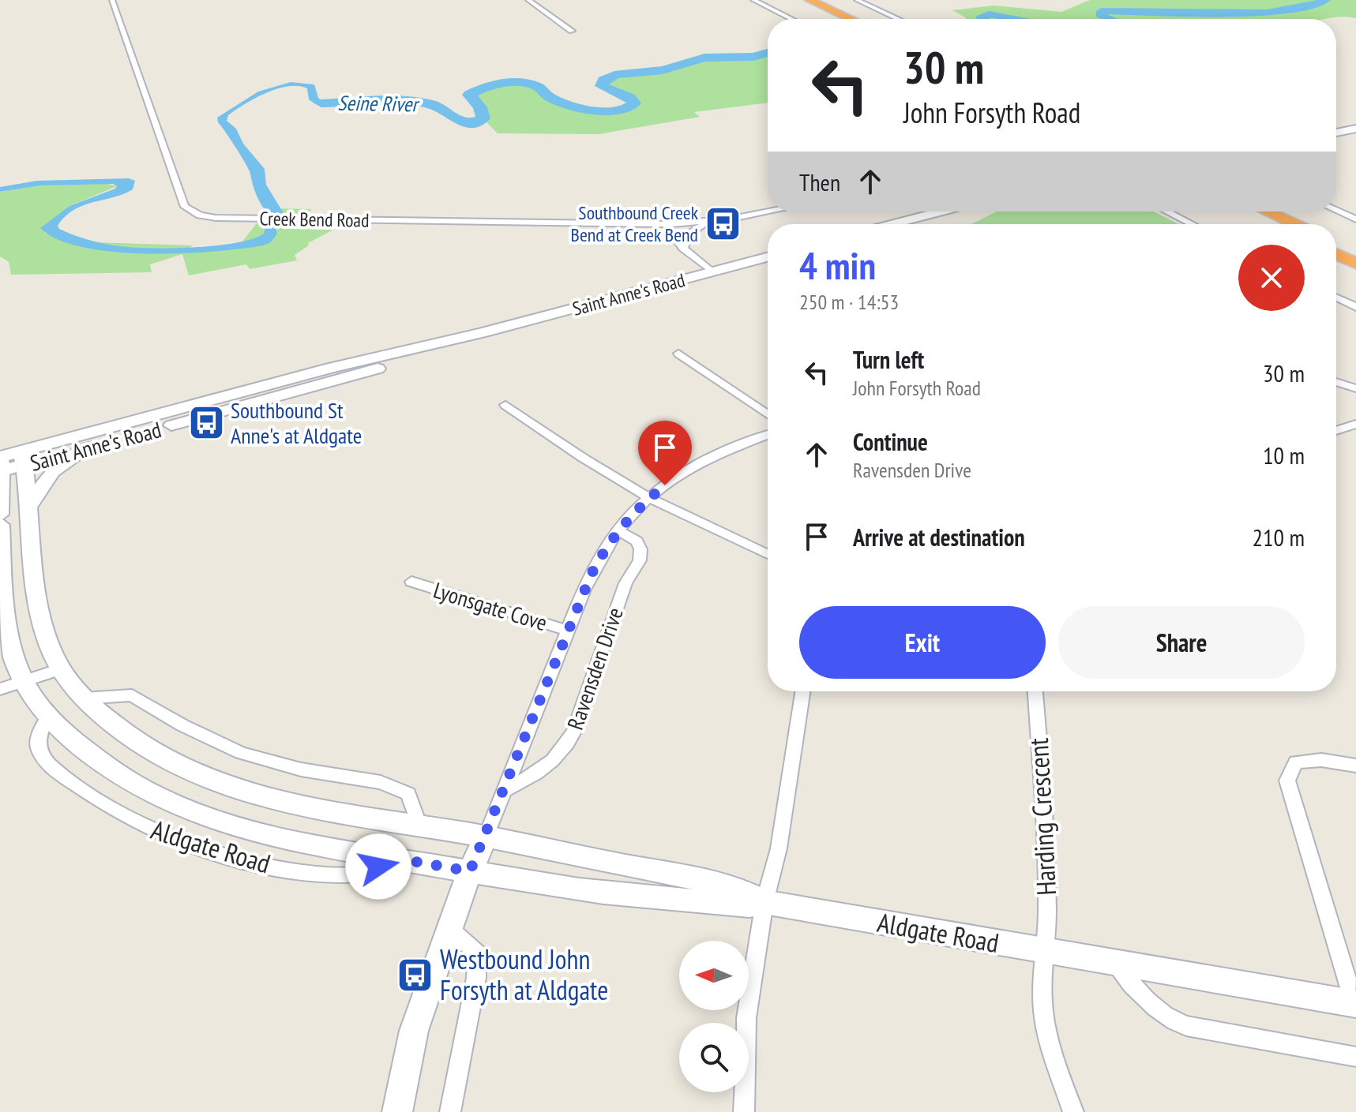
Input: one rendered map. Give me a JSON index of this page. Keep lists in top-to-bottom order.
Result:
{
  "streets": {
    "street": [
      "Creek Bend Road",
      "Saint Anne's Road",
      "Lyonsgate Cove",
      "Ravensden Drive",
      "Harding Crescent",
      "Aldgate Road"
    ]
  },
  "crossings": [
    ["Saint Anne's Road", "Aldgate Road"],
    ["Lyonsgate Cove", "Ravensden Drive"],
    ["Ravensden Drive", "Aldgate Road"],
    ["Harding Crescent", "Aldgate Road"]
  ],
  "water": ["Seine River"],
  "places": {
    "bus stop": ["Southbound Creek Bend at Creek Bend", "Southbound St Anne's at Aldgate", "Westbound John Forsyth at Aldgate"]
  },
  "north": "left",
  "page": {
    "turn": ["30 m", "John Forsyth Road"],
    "then": "Then",
    "heading": ["4 min", "250 m · 14:53"],
    "list": [
      {
        "name": "Turn left",
        "note": "John Forsyth Road",
        "value": "30 m"
      },
      {
        "name": "Continue",
        "note": "Ravensden Drive",
        "value": "10 m"
      },
      {
        "name": "Arrive at destination",
        "value": "210 m"
      }
    ],
    "buttons": ["Exit", "Share"]
  }
}
